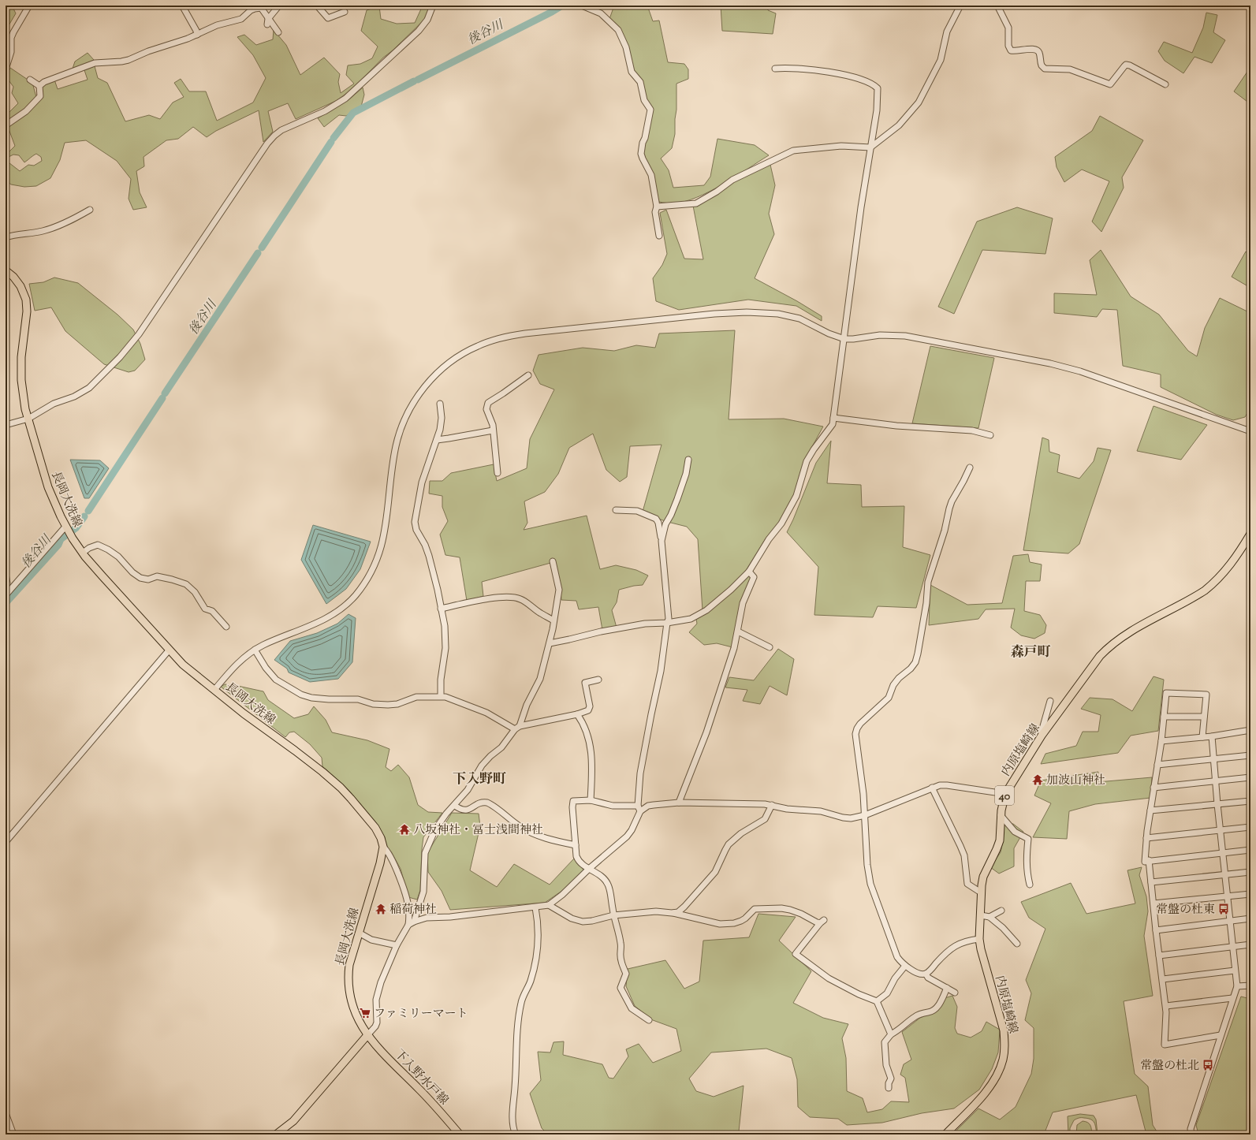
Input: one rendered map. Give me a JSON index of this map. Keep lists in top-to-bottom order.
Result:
{
  "streets": {
    "main road": [
      "長岡大洗線",
      "内原塩崎線",
      "40",
      "下入野水戸線"
    ]
  },
  "crossings": [
    ["長岡大洗線", "下入野水戸線"]
  ],
  "districts": ["森戸町", "下入野町"],
  "water": ["後谷川"],
  "places": {
    "temple": ["加波山神社", "八坂神社・冨士浅間神社", "稲荷神社"],
    "bus stop": ["常盤の杜東", "常盤の杜北"],
    "supermarket": ["ファミリーマート"]
  }
}
